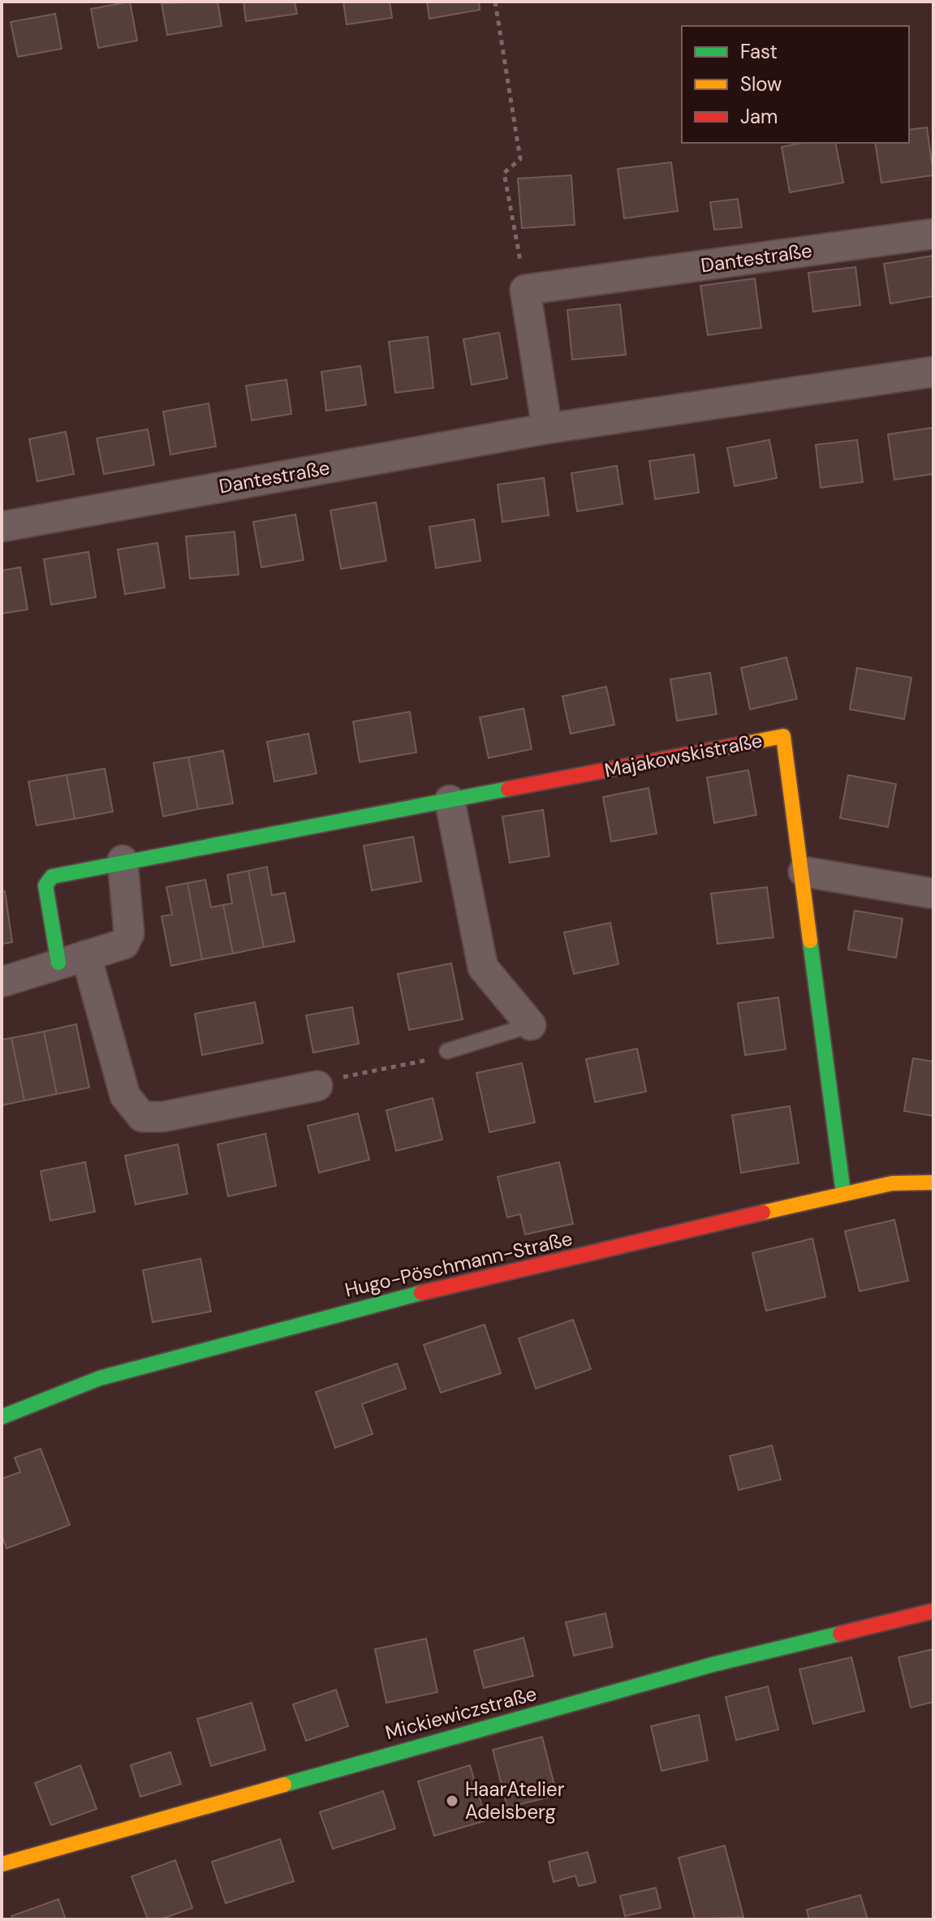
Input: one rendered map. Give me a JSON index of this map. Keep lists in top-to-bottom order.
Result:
{
  "streets": {
    "street": [
      "Dantestraße",
      "Majakowskistraße",
      "Hugo-Pöschmann-Straße",
      "Mickiewiczstraße"
    ]
  },
  "crossings": [
    ["Majakowskistraße", "Hugo-Pöschmann-Straße"]
  ],
  "places": ["HaarAtelier Adelsberg"],
  "legend": ["Fast", "Slow", "Jam"]
}
